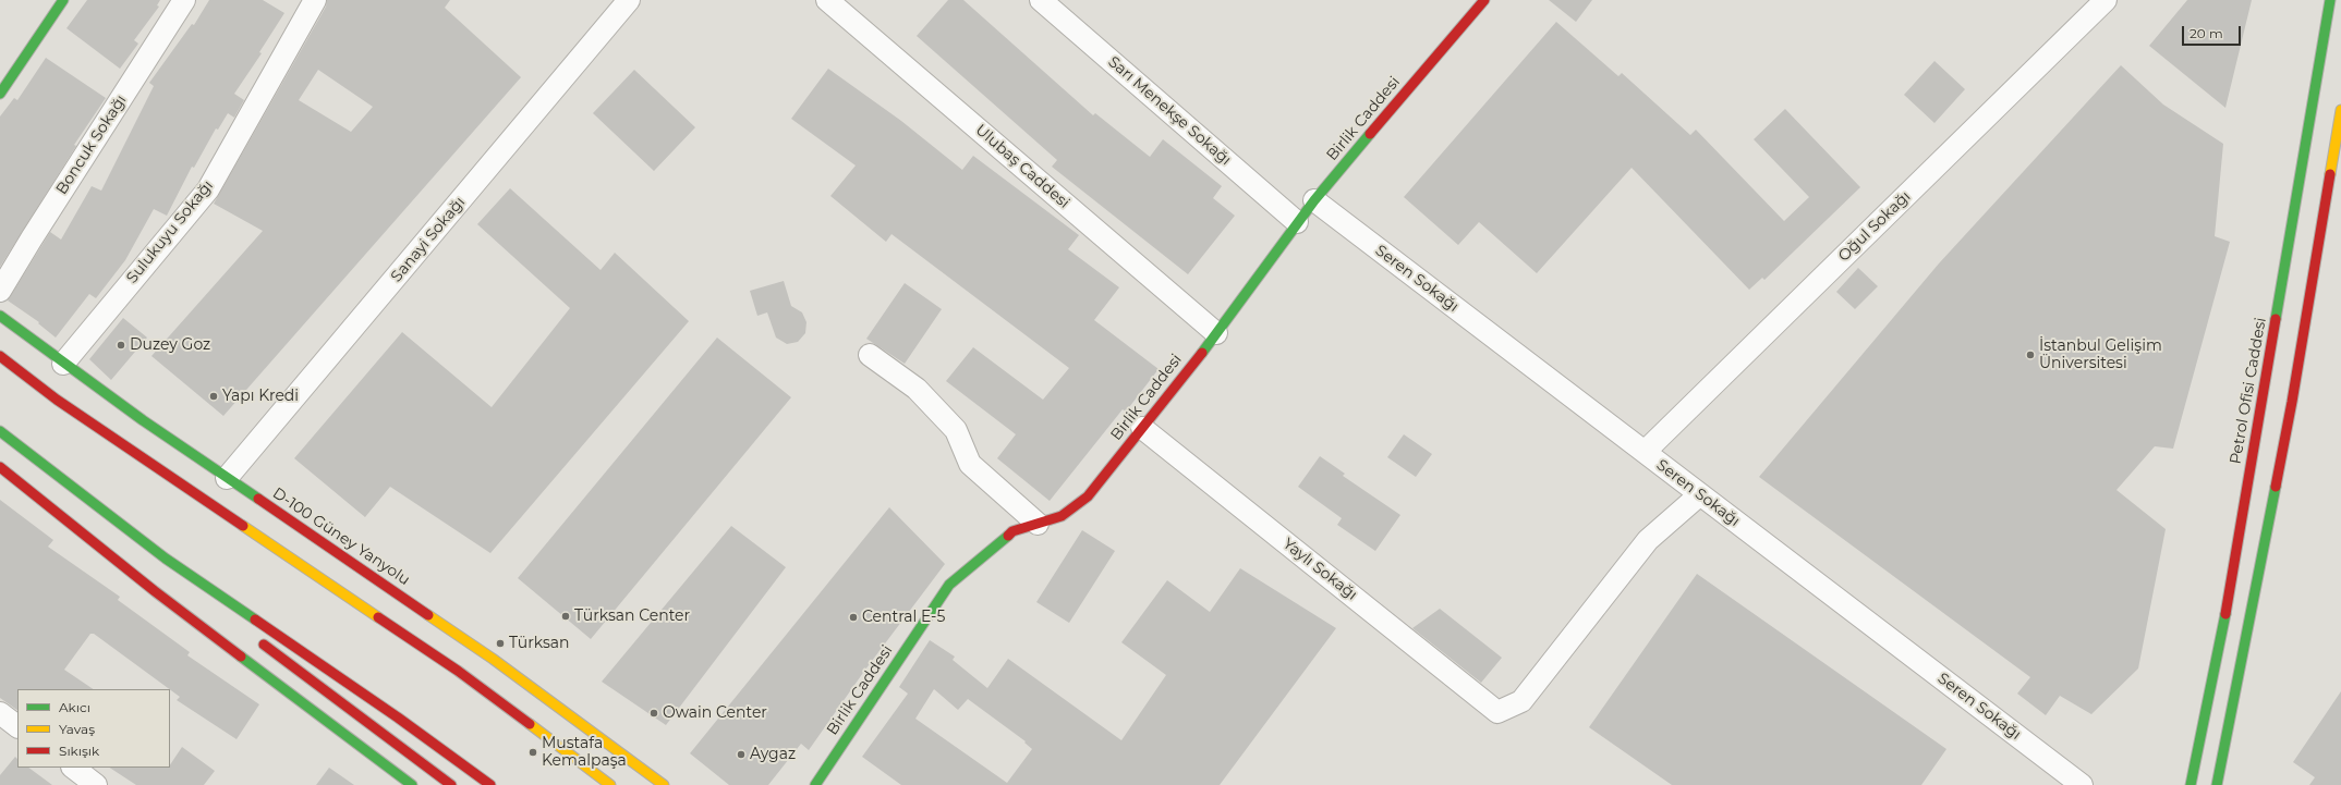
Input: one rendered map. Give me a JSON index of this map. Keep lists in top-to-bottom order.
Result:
{
  "streets": {
    "main road": ["Birlik Caddesi", "Petrol Ofisi Caddesi", "D-100 Güney Yanyolu"],
    "street": [
      "Sarı Menekşe Sokağı",
      "Boncuk Sokağı",
      "Ulubaş Caddesi",
      "Oğul Sokağı",
      "Sulukuyu Sokağı",
      "Sanayi Sokağı",
      "Seren Sokağı",
      "Yaylı Sokağı"
    ]
  },
  "crossings": [
    ["Sarı Menekşe Sokağı", "Birlik Caddesi"],
    ["Birlik Caddesi", "Ulubaş Caddesi"],
    ["Birlik Caddesi", "Seren Sokağı"],
    ["Birlik Caddesi", "Yaylı Sokağı"],
    ["Oğul Sokağı", "Seren Sokağı"],
    ["Sulukuyu Sokağı", "D-100 Güney Yanyolu"],
    ["Sanayi Sokağı", "D-100 Güney Yanyolu"],
    ["Seren Sokağı", "Yaylı Sokağı"]
  ],
  "places": [
    "Duzey Goz",
    "İstanbul Gelişim Üniversitesi",
    "Yapı Kredi",
    "Türksan Center",
    "Central E-5",
    "Türksan",
    "Owain Center",
    "Mustafa Kemalpaşa",
    "Aygaz"
  ],
  "legend": ["Akıcı", "Yavaş", "Sıkışık"],
  "scale_bar": "20 m"
}
